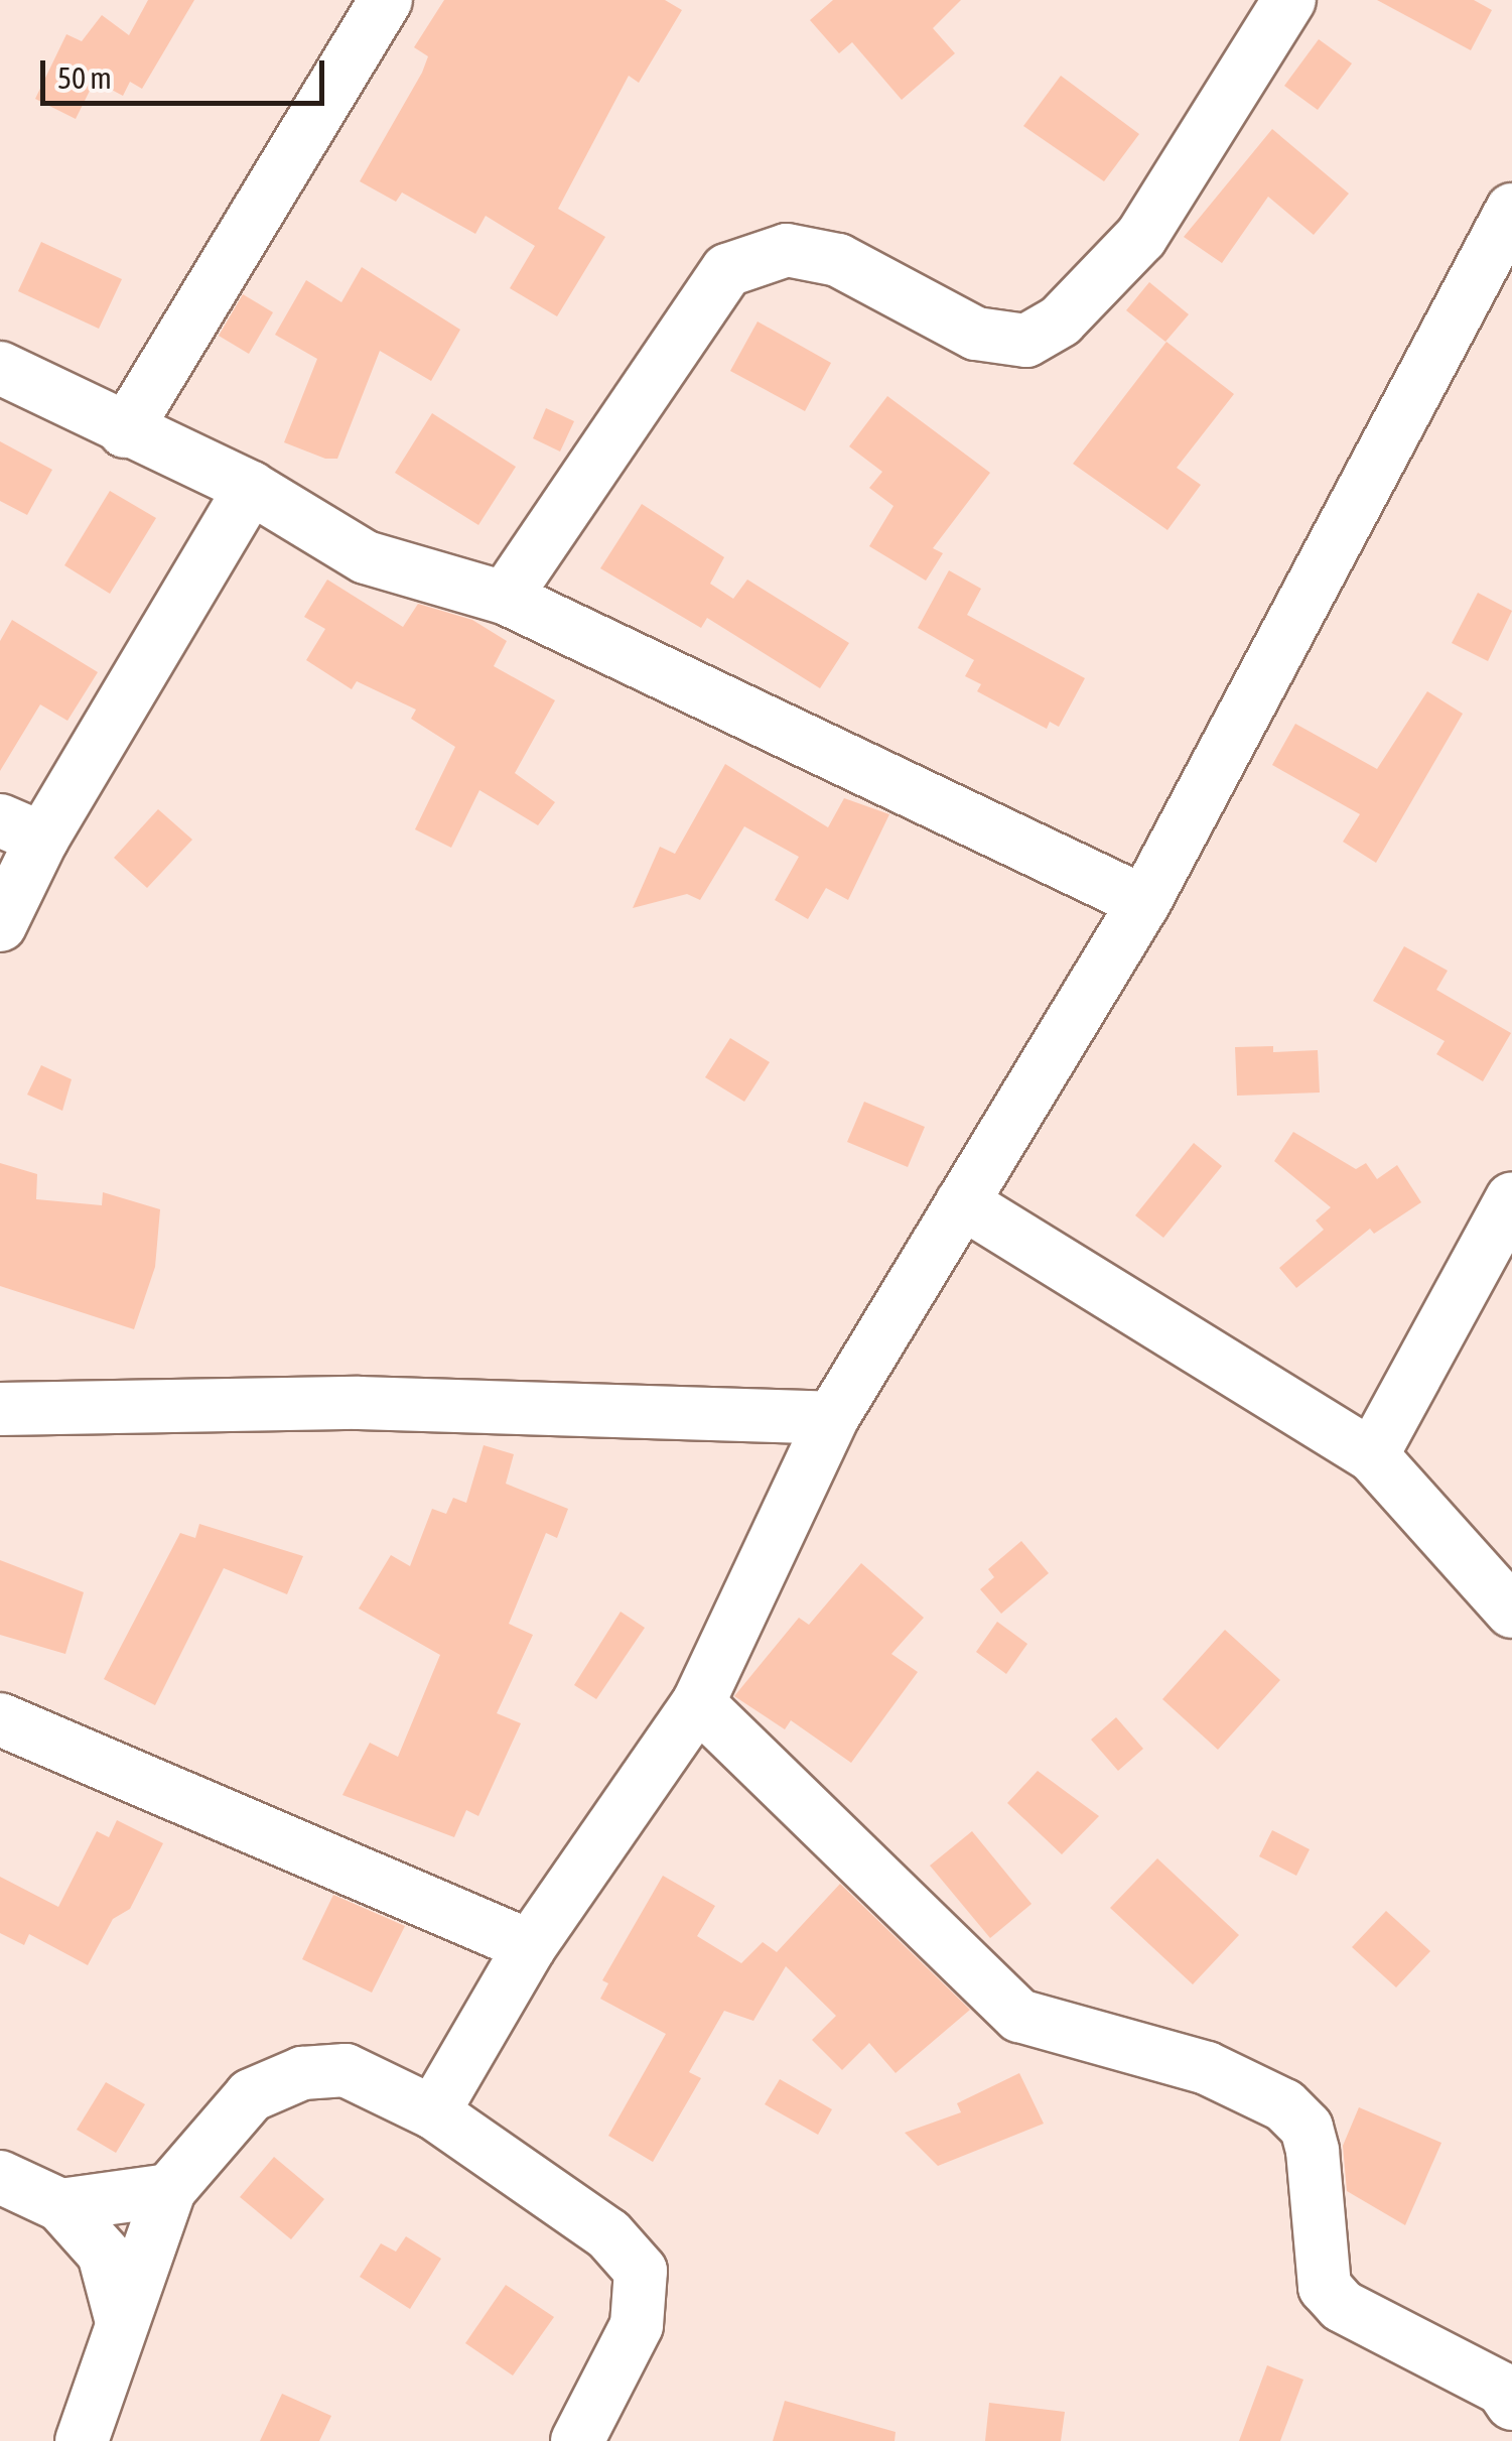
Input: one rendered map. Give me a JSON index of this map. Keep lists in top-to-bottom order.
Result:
{
  "scale_bar": "50 m"
}
